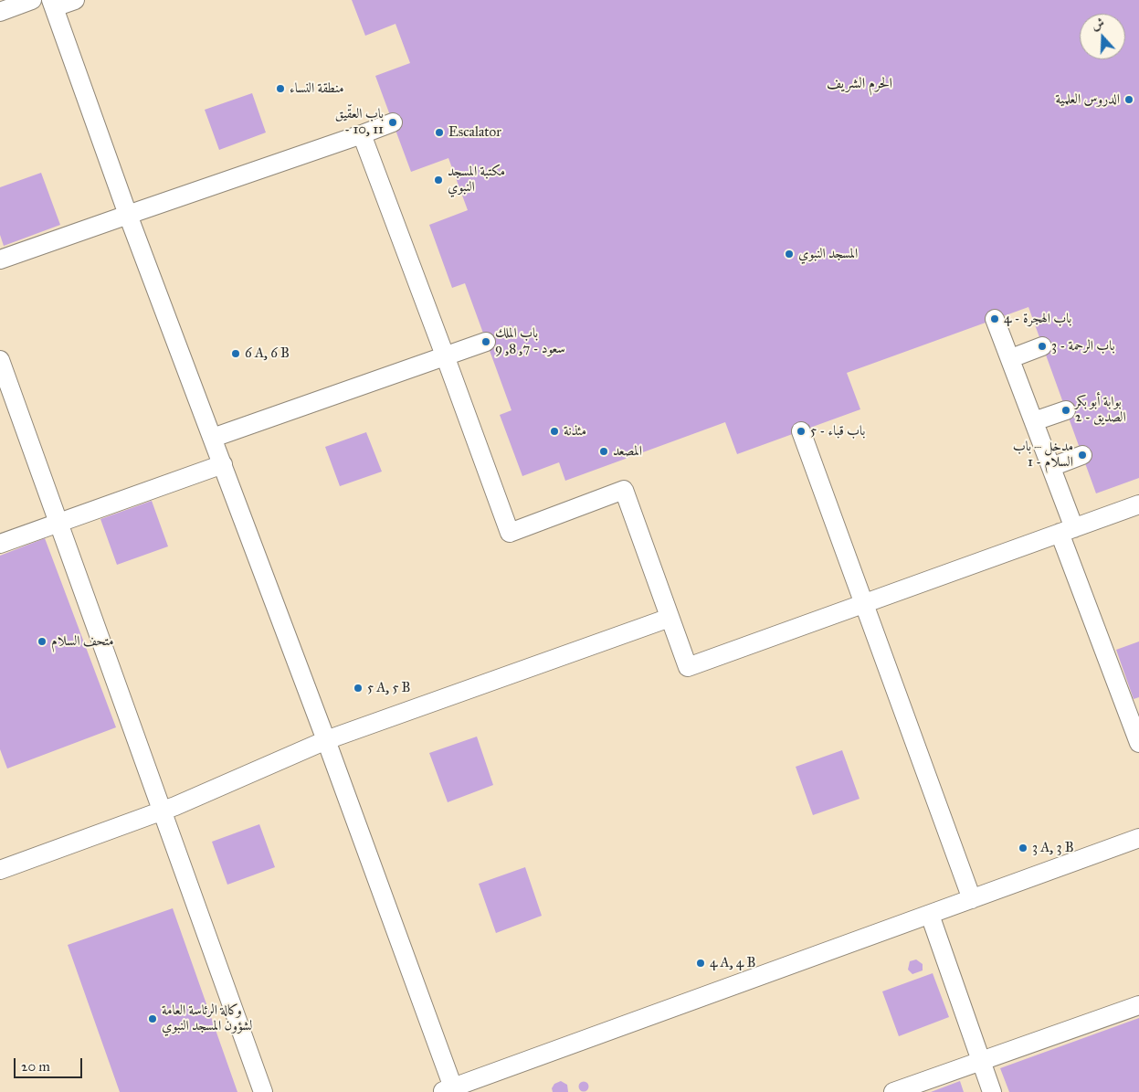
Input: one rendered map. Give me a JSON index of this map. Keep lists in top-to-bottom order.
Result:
{
  "districts": ["الحرم الشريف"],
  "places": [
    "منطقة النساء",
    "الدروس العلمية",
    "باب العقّيق - 10, 11",
    "Escalator",
    "مكتبة المسجد النبوي",
    "المسجد النبوي",
    "باب الهجرة - 4",
    "باب الملك سعود - 7, 8, 9",
    "باب الرحمة - 3",
    "6 A, 6 B",
    "بوابة أبو بكر الصديق - 2",
    "مئذنة",
    "باب قباء - 5",
    "المصعد",
    "مدخل – باب السلام - 1",
    "متحف السلام",
    "5 A, 5 B",
    "3 A, 3 B",
    "4 A, 4 B",
    "وكالة الرئاسة العامة لشؤون المسجد النبوي"
  ],
  "scale_bar": "20 m",
  "north": "top"
}
